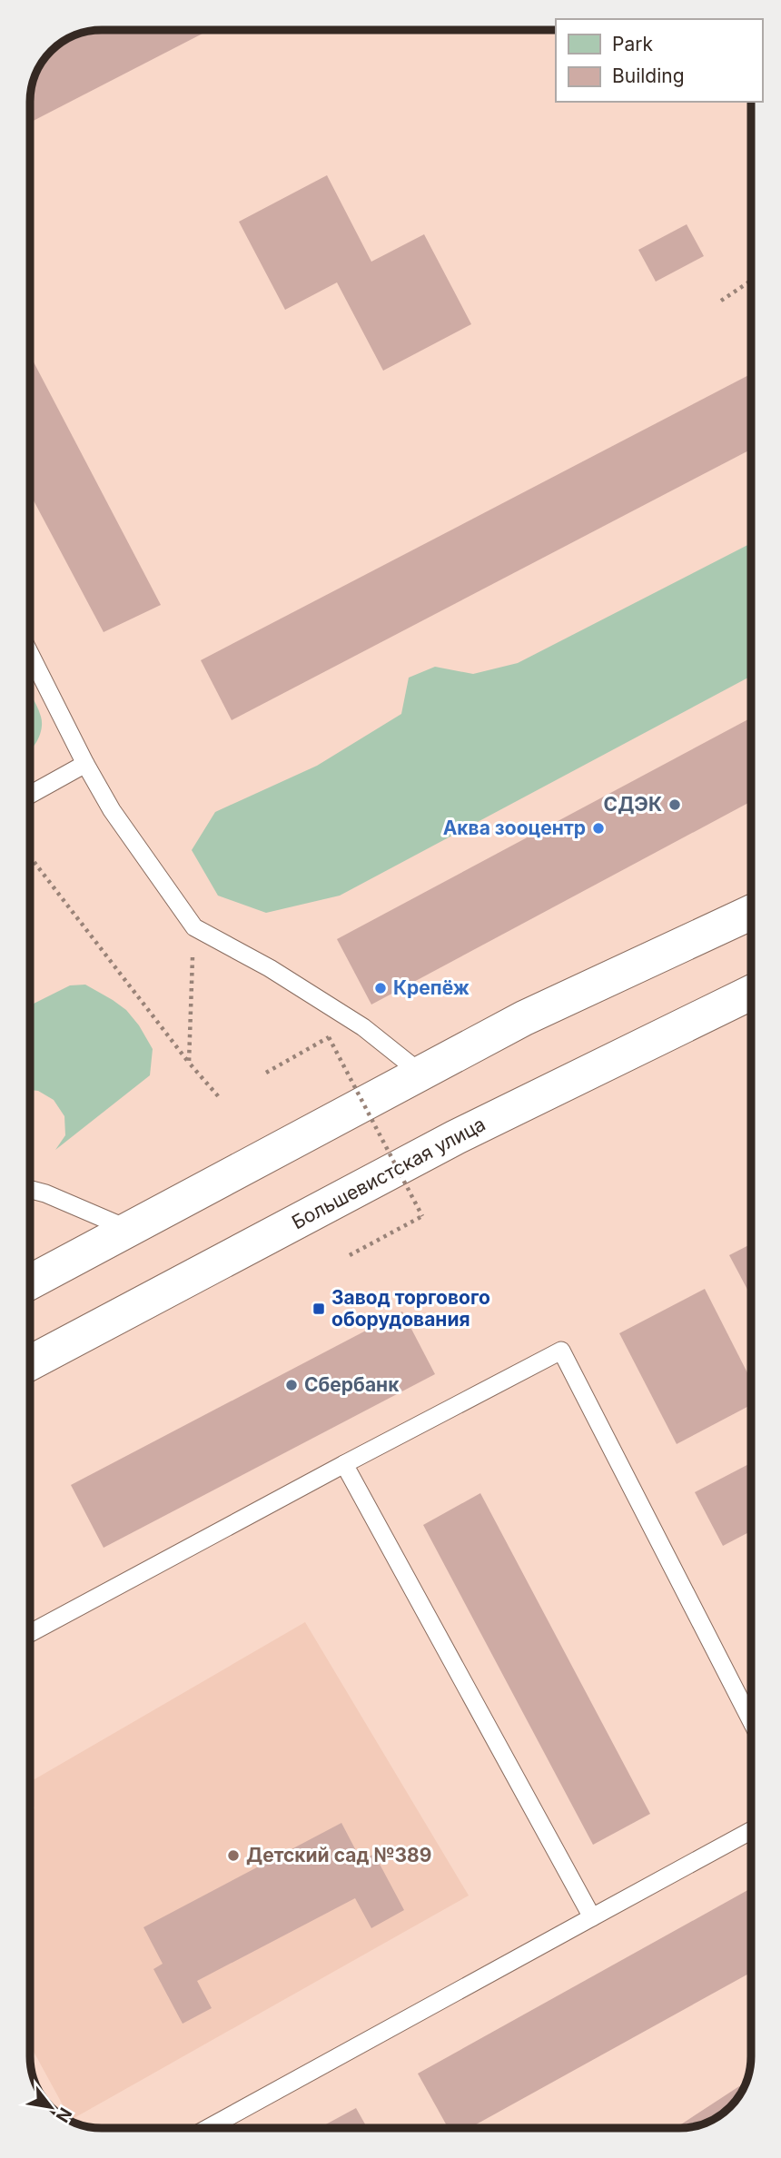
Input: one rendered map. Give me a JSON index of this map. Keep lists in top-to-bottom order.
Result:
{
  "streets": {
    "highway": ["Большевистская улица"]
  },
  "places": {
    "other": [
      "СДЭК",
      "Аква зооцентр",
      "Крепёж",
      "Сбербанк",
      "Детский сад №389"
    ],
    "transit": ["Завод торгового оборудования"]
  },
  "legend": ["Park", "Building"],
  "north": "bottom right"
}
